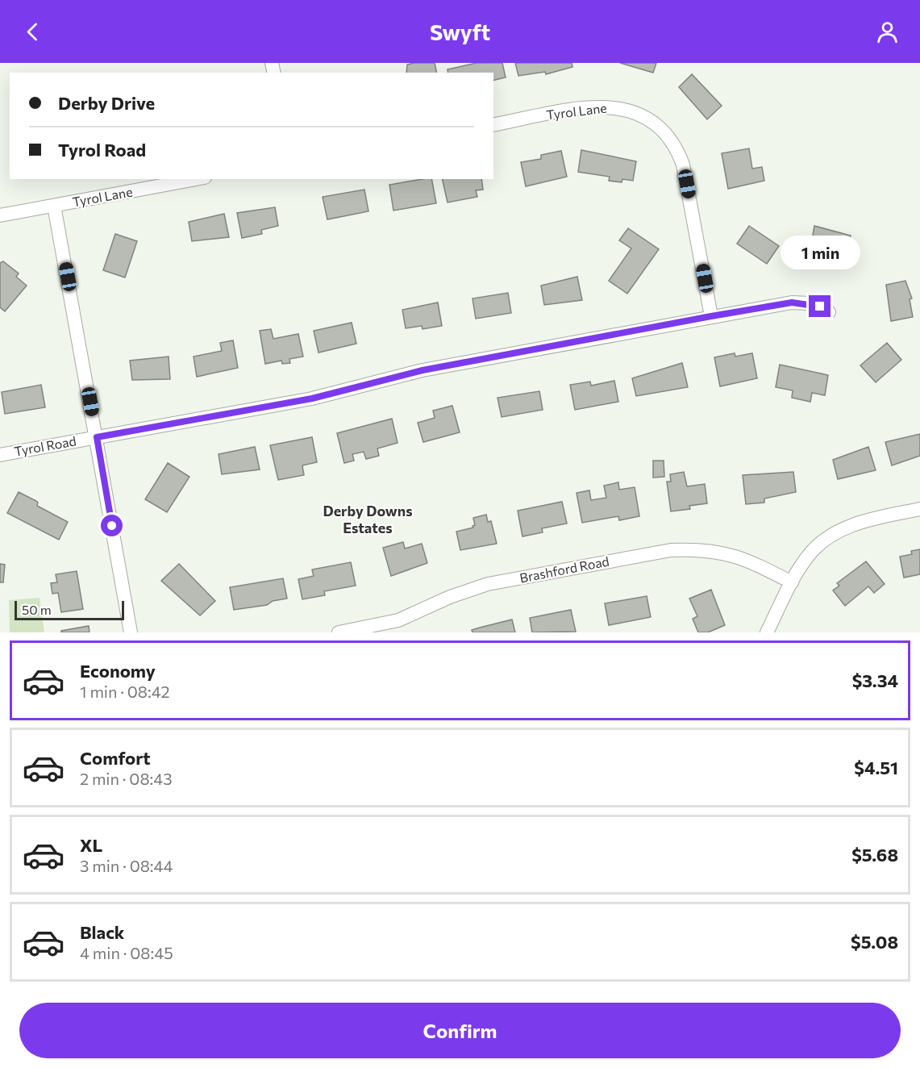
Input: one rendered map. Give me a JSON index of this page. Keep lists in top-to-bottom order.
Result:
{
  "streets": {
    "street": ["Tyrol Lane", "Tyrol Road", "Brashford Road"]
  },
  "crossings": [
    ["Tyrol Lane", "Tyrol Road"]
  ],
  "districts": ["Derby Downs Estates"],
  "scale_bar": "50 m",
  "page": {
    "header": "Swyft",
    "banner": ["Derby Drive", "Tyrol Road"],
    "bubble": "1 min",
    "scale": "50 m",
    "list": [
      {
        "name": "Economy",
        "note": "1 min · 08:42",
        "value": "$3.34"
      },
      {
        "name": "Comfort",
        "note": "2 min · 08:43",
        "value": "$4.51"
      },
      {
        "name": "XL",
        "note": "3 min · 08:44",
        "value": "$5.68"
      },
      {
        "name": "Black",
        "note": "4 min · 08:45",
        "value": "$5.08"
      }
    ],
    "buttons": "Confirm"
  }
}
